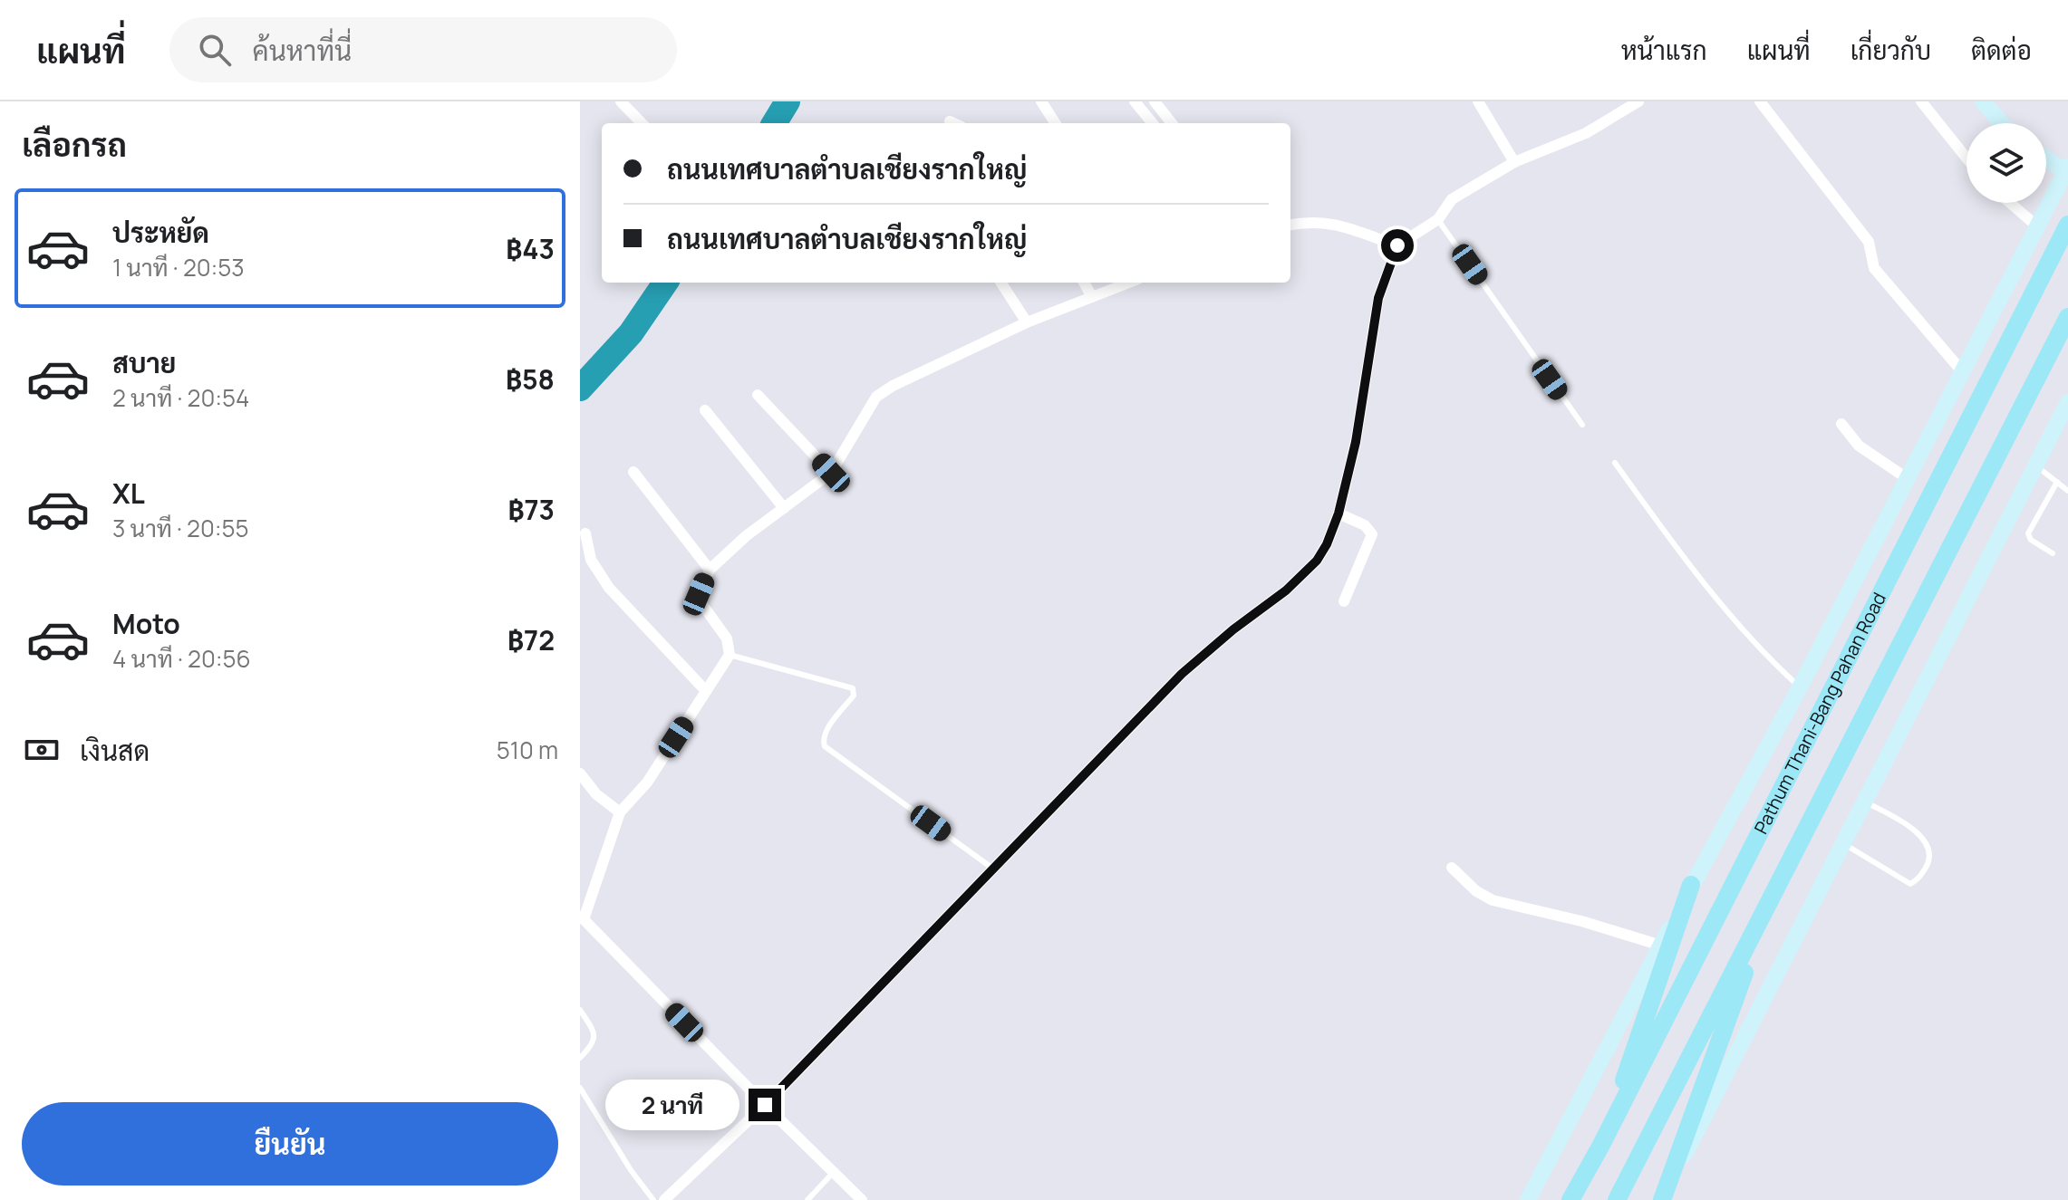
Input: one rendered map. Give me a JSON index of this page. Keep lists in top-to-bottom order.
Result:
{
  "streets": {
    "main road": ["Pathum Thani-Bang Pahan Road"]
  },
  "page": {
    "header": "แผนที่",
    "search": "ค้นหาที่นี่",
    "nav": [
      "หน้าแรก",
      "แผนที่",
      "เกี่ยวกับ",
      "ติดต่อ"
    ],
    "heading": "เลือกรถ",
    "banner": ["ถนนเทศบาลตำบลเชียงรากใหญ่", "ถนนเทศบาลตำบลเชียงรากใหญ่"],
    "list": [
      {
        "name": "ประหยัด",
        "note": "1 นาที · 20:53",
        "value": "฿43"
      },
      {
        "name": "สบาย",
        "note": "2 นาที · 20:54",
        "value": "฿58"
      },
      {
        "name": "XL",
        "note": "3 นาที · 20:55",
        "value": "฿73"
      },
      {
        "name": "Moto",
        "note": "4 นาที · 20:56",
        "value": "฿72"
      }
    ],
    "pay": ["เงินสด", "510 m"],
    "bubble": "2 นาที",
    "buttons": "ยืนยัน"
  }
}
